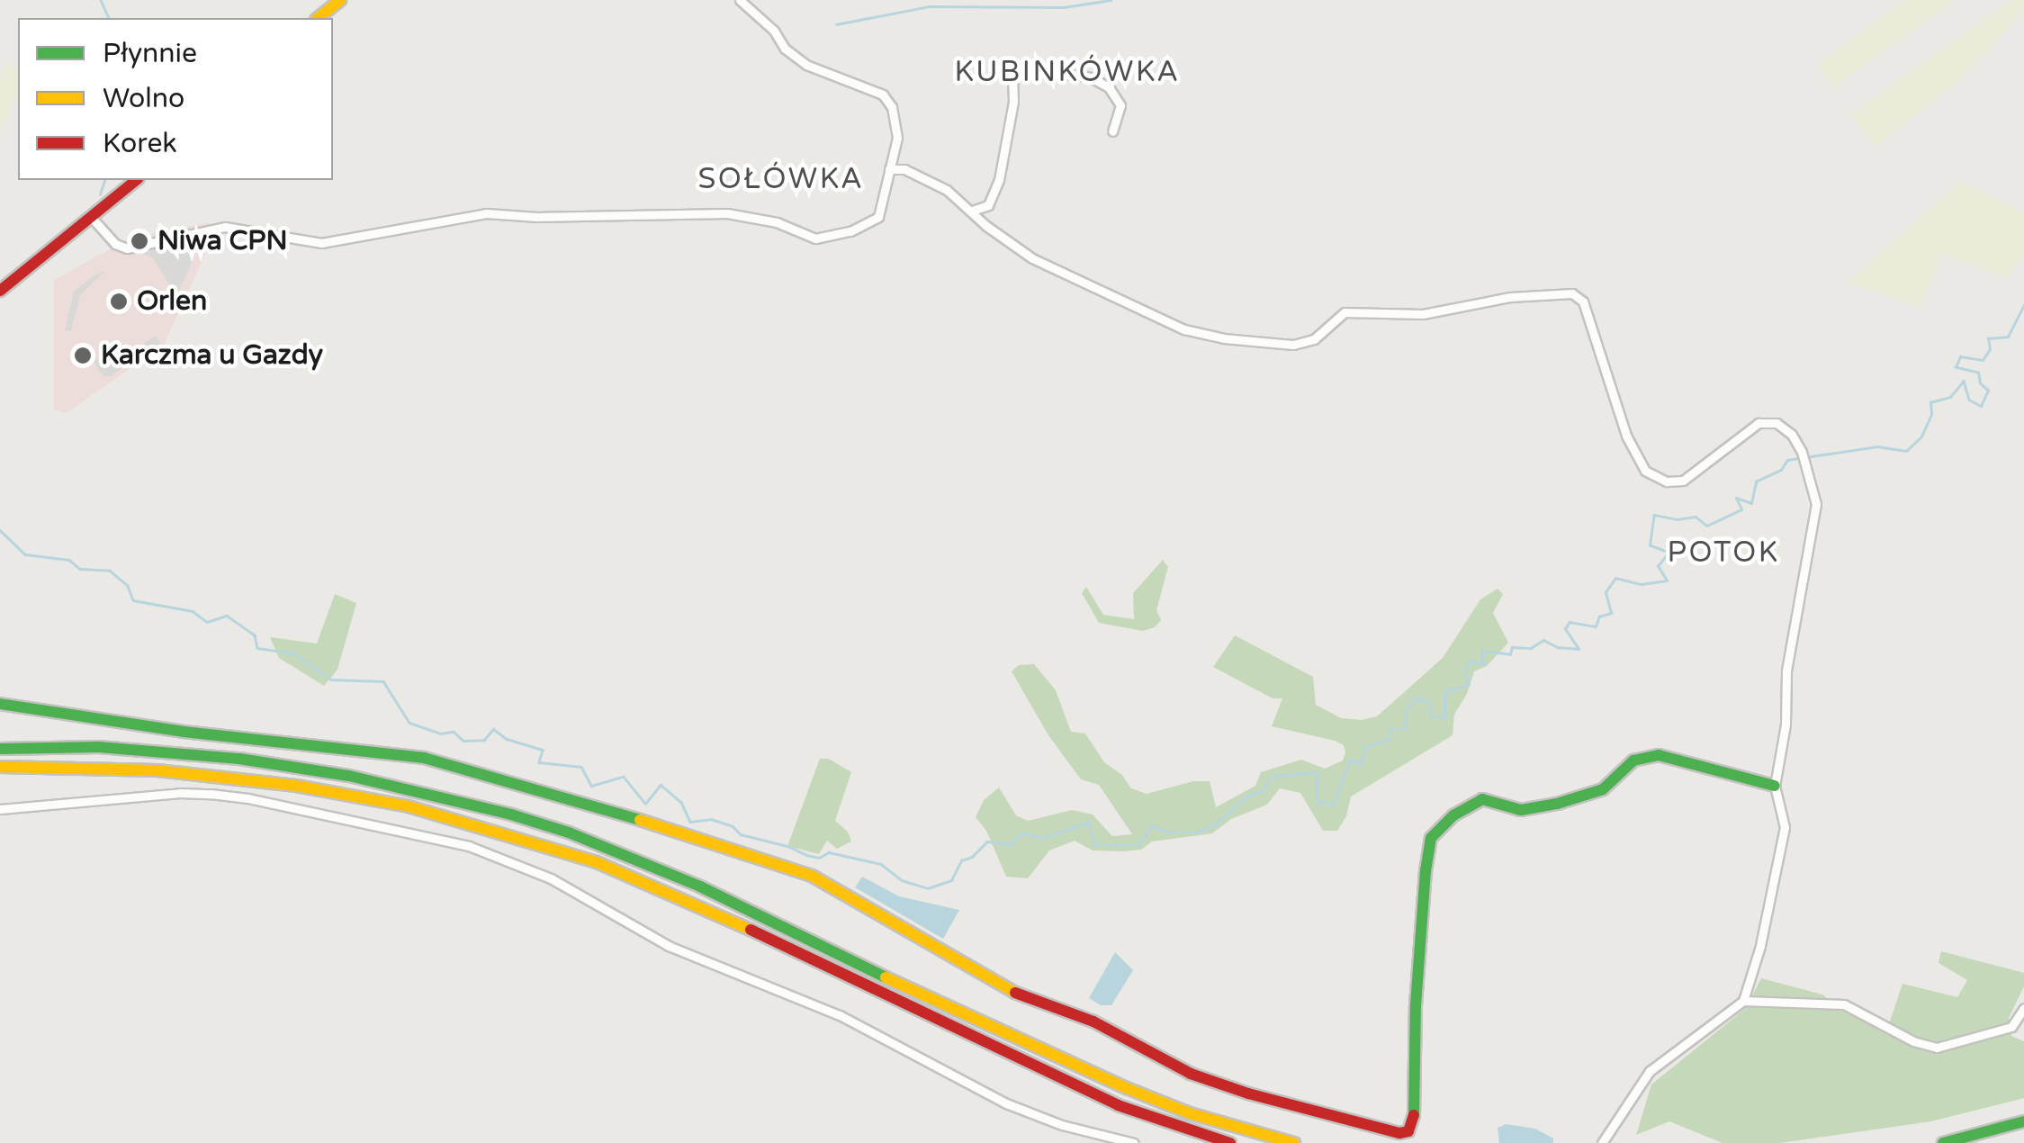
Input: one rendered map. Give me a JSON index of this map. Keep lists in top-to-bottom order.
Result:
{
  "districts": ["KUBINKÓWKA", "SOŁÓWKA", "POTOK"],
  "places": ["Niwa CPN", "Orlen", "Karczma u Gazdy"],
  "legend": ["Płynnie", "Wolno", "Korek"]
}
